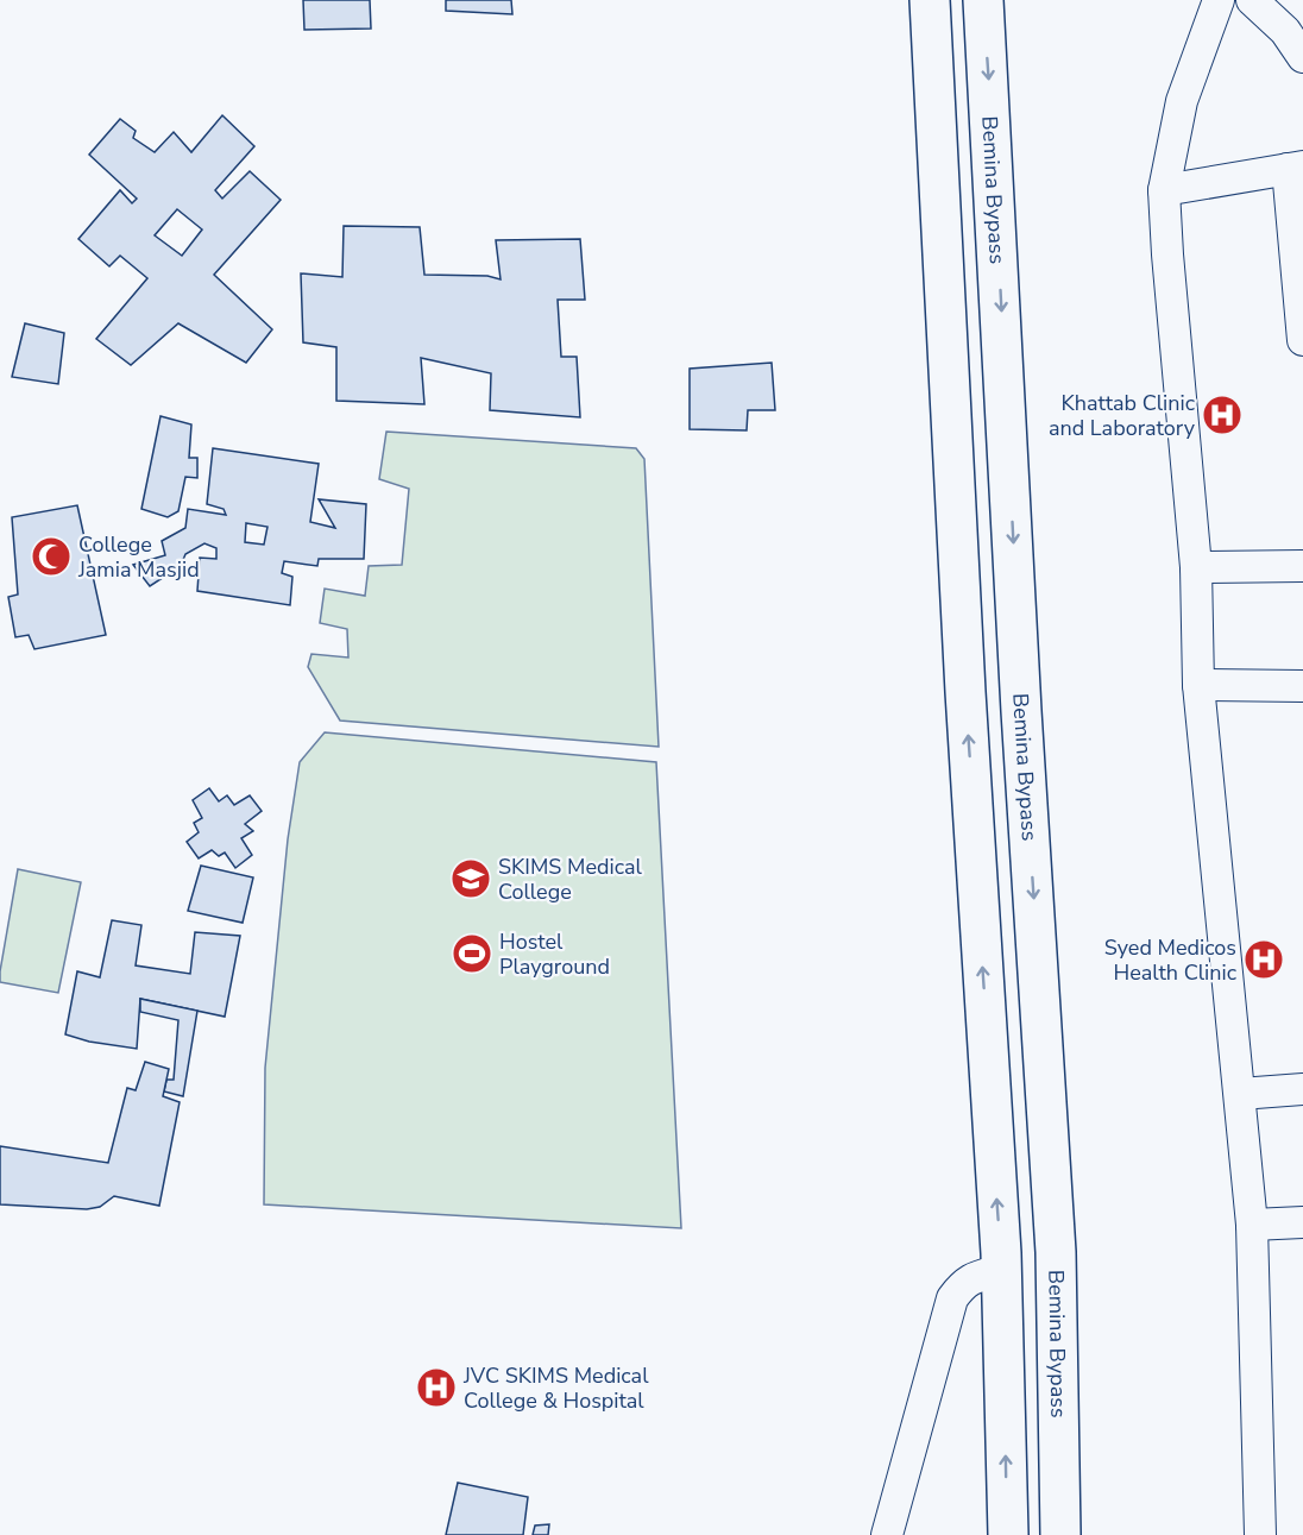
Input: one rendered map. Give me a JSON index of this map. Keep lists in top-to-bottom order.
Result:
{
  "streets": {
    "highway": ["Bemina Bypass"]
  },
  "places": {
    "hospital": ["Khattab Clinic and Laboratory", "Syed Medicos Health Clinic", "JVC SKIMS Medical College & Hospital"],
    "mosque": ["College Jamia Masjid"],
    "school or university": ["SKIMS Medical College"],
    "sports": ["Hostel Playground"]
  }
}
